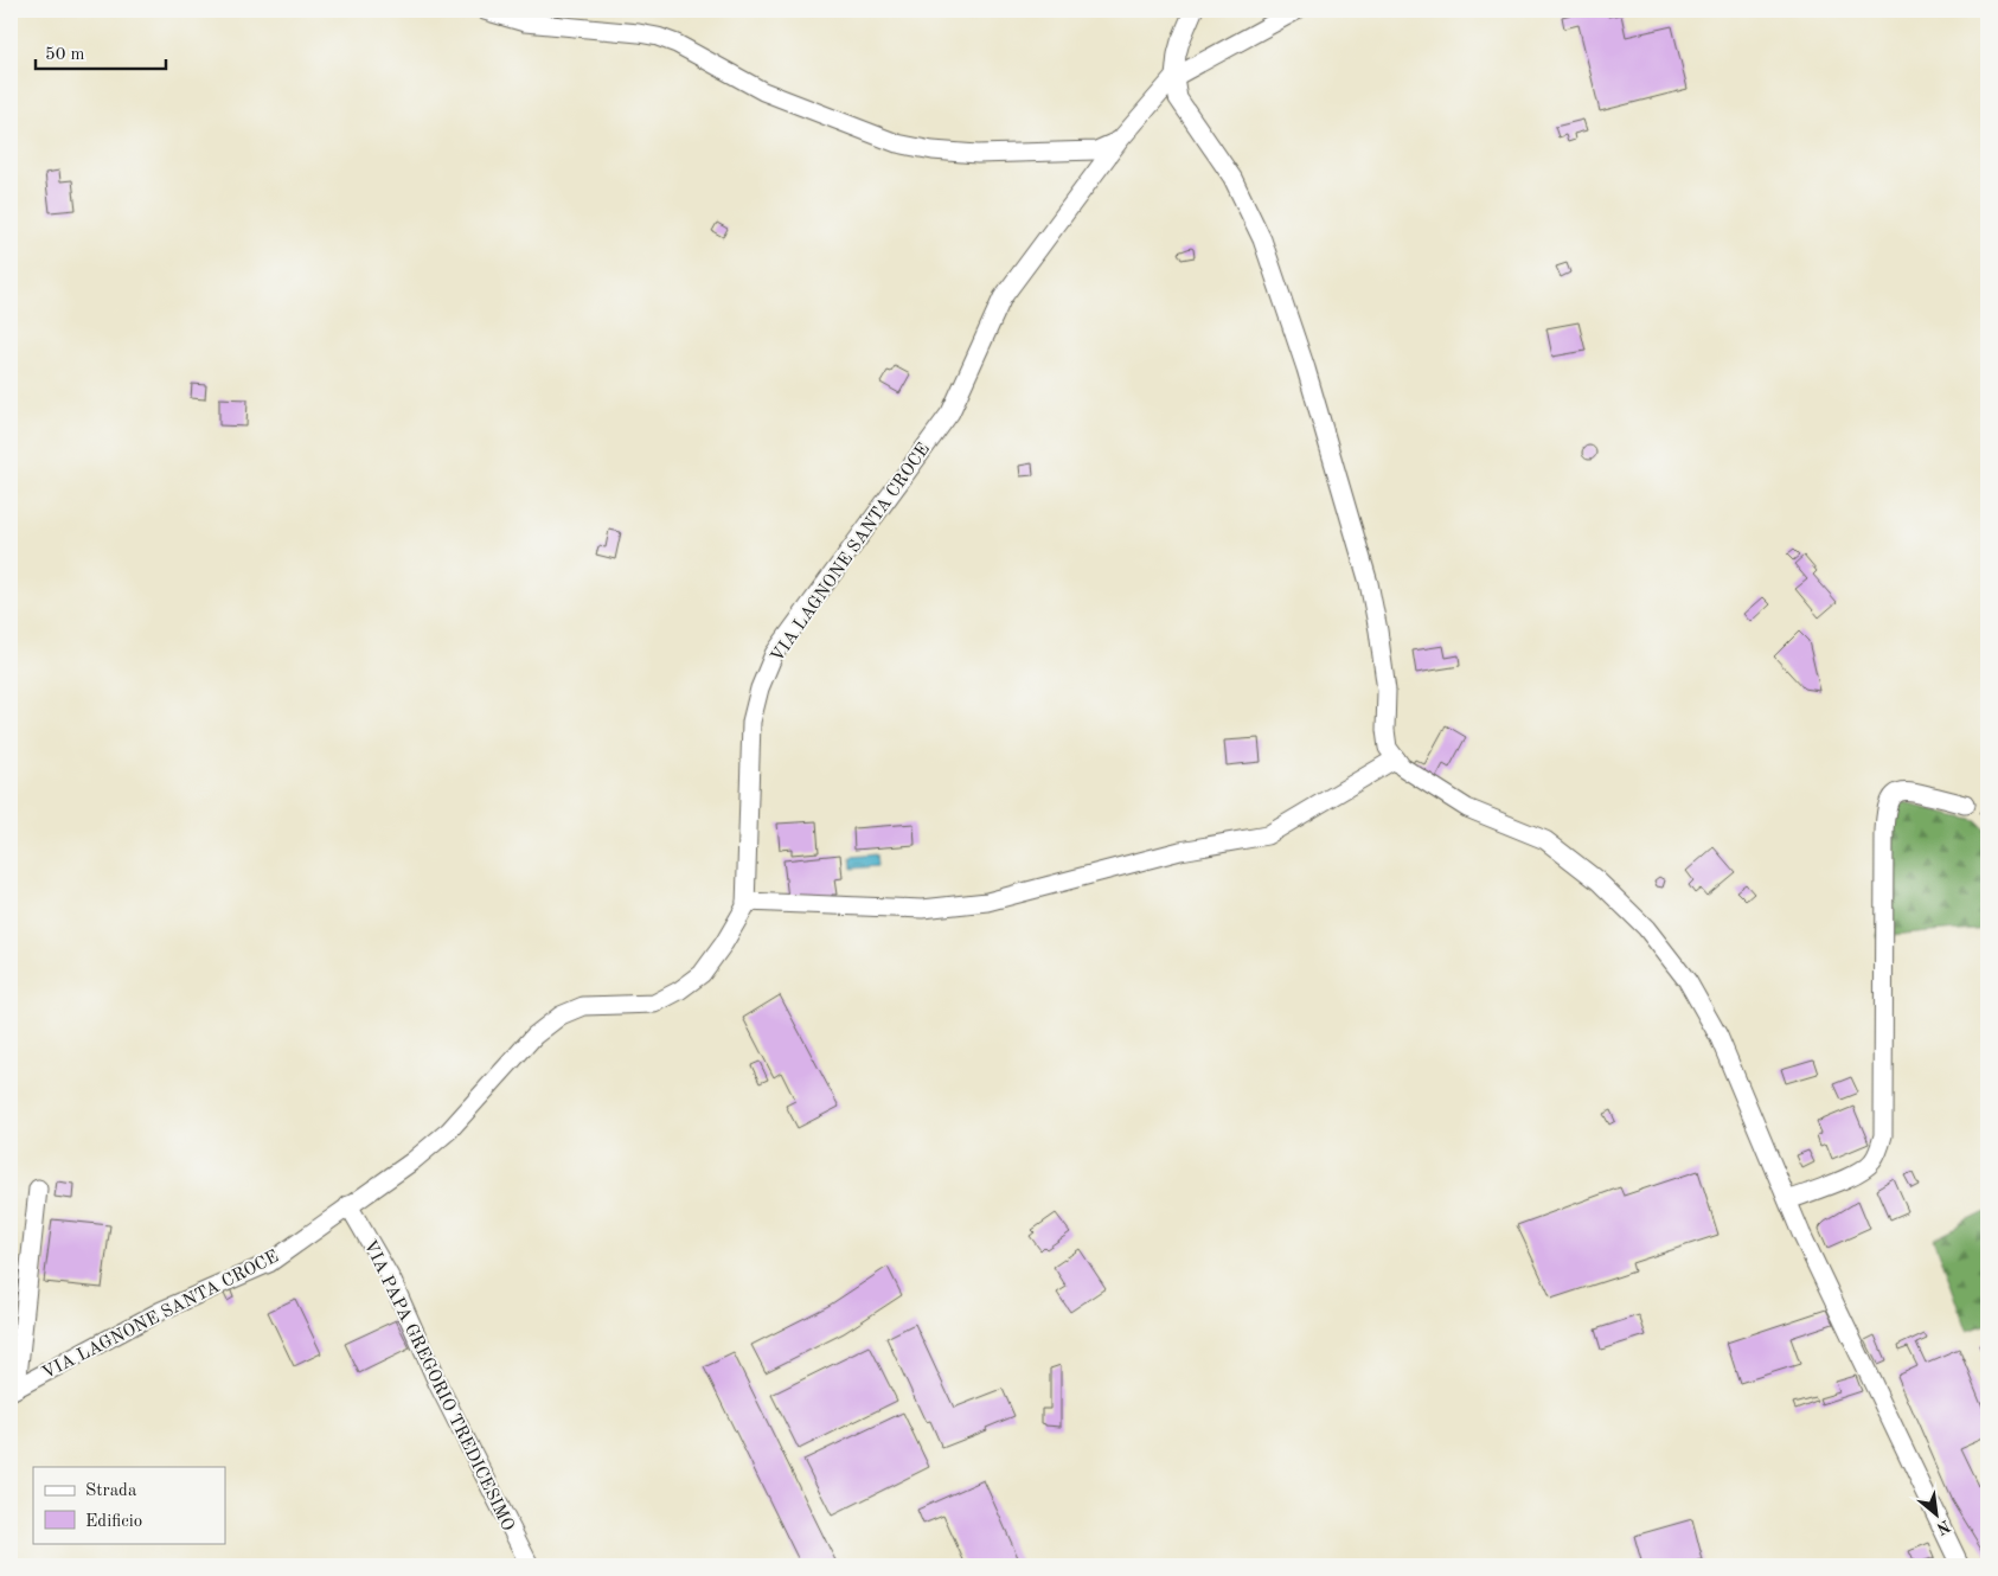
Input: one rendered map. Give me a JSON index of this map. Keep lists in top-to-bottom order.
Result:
{
  "streets": {
    "street": ["VIA LAGNONE SANTA CROCE", "VIA PAPA GREGORIO TREDICESIMO"]
  },
  "crossings": [
    ["VIA LAGNONE SANTA CROCE", "VIA PAPA GREGORIO TREDICESIMO"]
  ],
  "legend": ["Strada", "Edificio"],
  "scale_bar": "50 m",
  "north": "bottom right"
}
